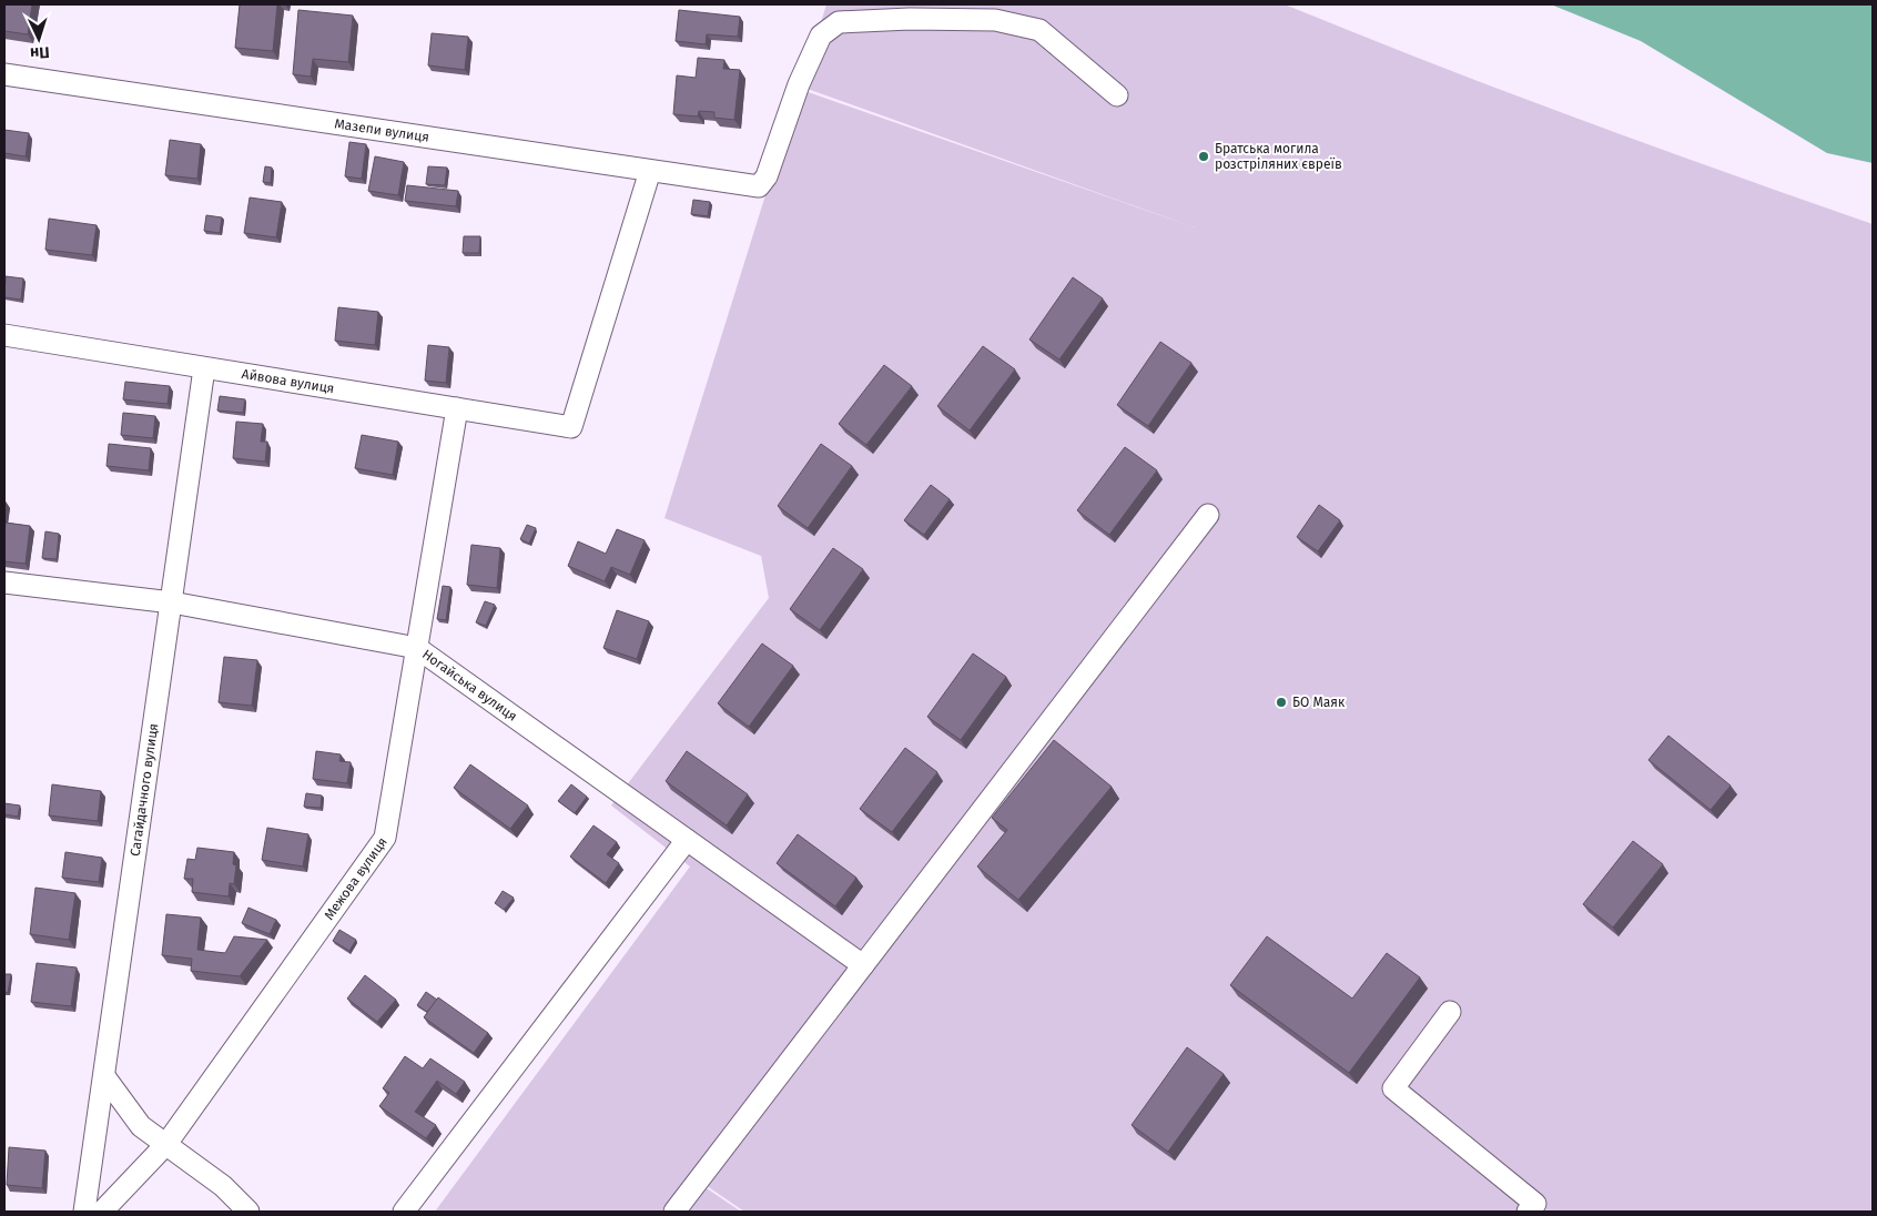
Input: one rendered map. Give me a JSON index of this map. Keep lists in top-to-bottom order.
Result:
{
  "streets": {
    "street": [
      "Мазепи вулиця",
      "Айвова вулиця",
      "Ногайська вулиця",
      "Сагайдачного вулиця",
      "Межова вулиця"
    ]
  },
  "crossings": [
    ["Мазепи вулиця", "Айвова вулиця"],
    ["Айвова вулиця", "Сагайдачного вулиця"],
    ["Айвова вулиця", "Межова вулиця"],
    ["Ногайська вулиця", "Сагайдачного вулиця"],
    ["Ногайська вулиця", "Межова вулиця"]
  ],
  "places": ["Братська могила розстріляних євреїв", "БО Маяк"],
  "north": "bottom"
}
